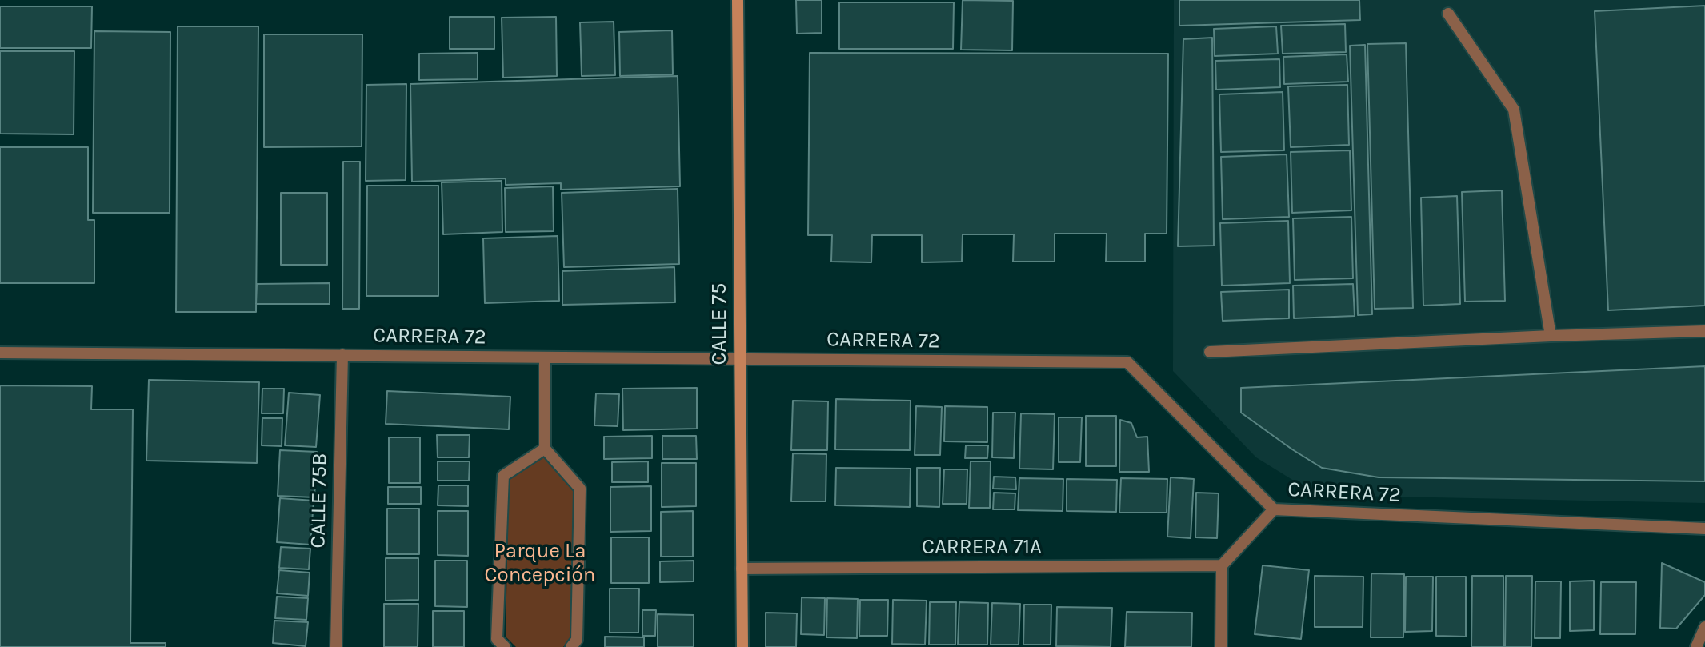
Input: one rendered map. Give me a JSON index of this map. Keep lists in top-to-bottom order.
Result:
{
  "streets": {
    "street": [
      "CALLE 75",
      "CARRERA 72",
      "CALLE 75B",
      "CARRERA 71A"
    ]
  },
  "crossings": [
    ["CALLE 75", "CARRERA 72"],
    ["CALLE 75", "CARRERA 71A"],
    ["CARRERA 72", "CALLE 75B"]
  ],
  "parks": ["Parque La Concepción"]
}
